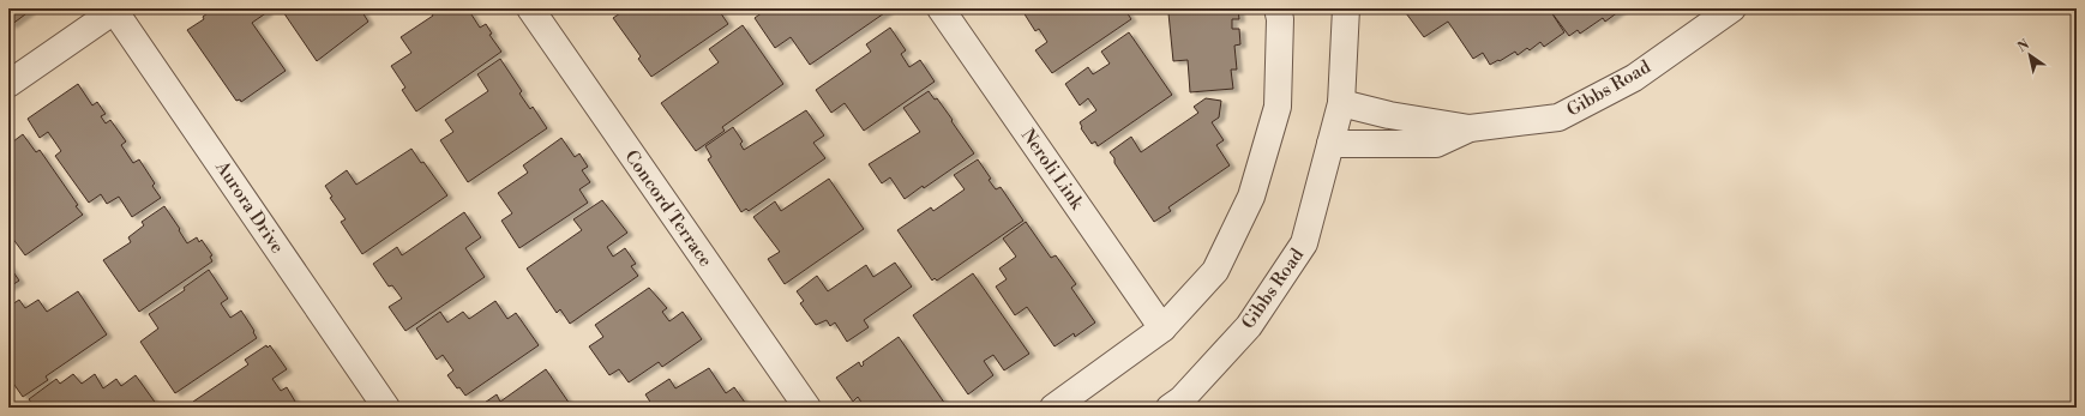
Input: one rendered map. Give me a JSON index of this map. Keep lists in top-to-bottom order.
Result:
{
  "streets": {
    "street": [
      "Gibbs Road",
      "Neroli Link",
      "Aurora Drive",
      "Concord Terrace"
    ]
  },
  "north": "top left"
}
